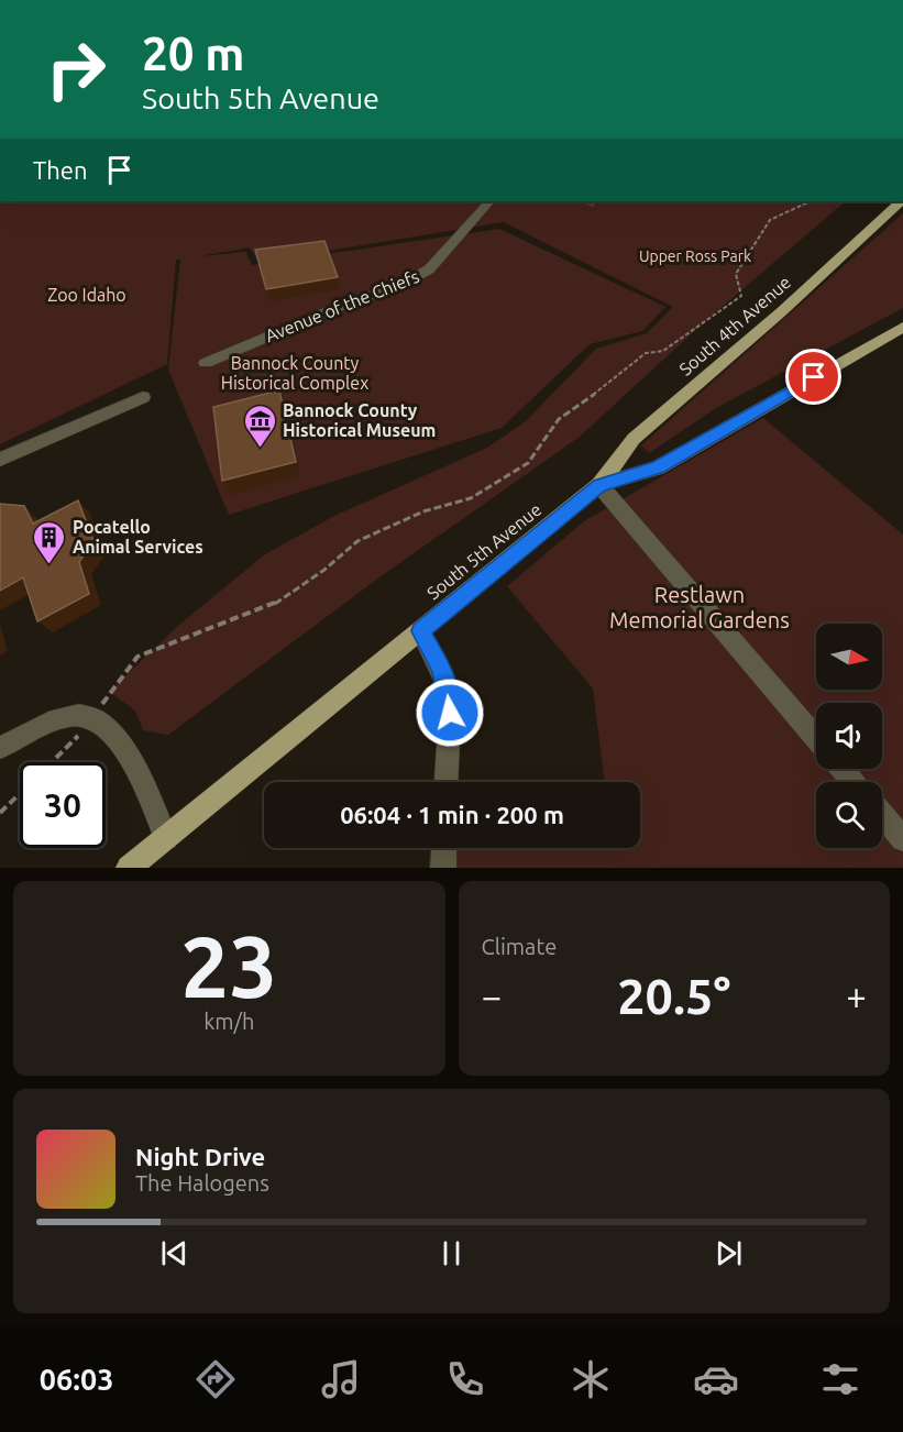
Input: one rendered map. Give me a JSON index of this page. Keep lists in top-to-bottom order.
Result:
{
  "streets": {
    "main road": ["South 4th Avenue", "South 5th Avenue"],
    "street": ["Avenue of the Chiefs"]
  },
  "crossings": [
    ["South 4th Avenue", "South 5th Avenue"]
  ],
  "parks": [
    "Upper Ross Park",
    "Zoo Idaho",
    "Bannock County Historical Complex",
    "Restlawn Memorial Gardens"
  ],
  "places": {
    "museum": ["Bannock County Historical Museum"],
    "building": ["Pocatello Animal Services"]
  },
  "north": "right",
  "page": {
    "turn": ["20 m", "South 5th Avenue"],
    "then": "Then",
    "limit": "30",
    "trip": "06:04 · 1 min · 200 m",
    "tile": [
      ["23", "km/h"],
      "Climate"
    ],
    "heat": ["−", "20.5°", "+"],
    "song": ["Night Drive", "The Halogens"],
    "tabs": "06:03"
  }
}
